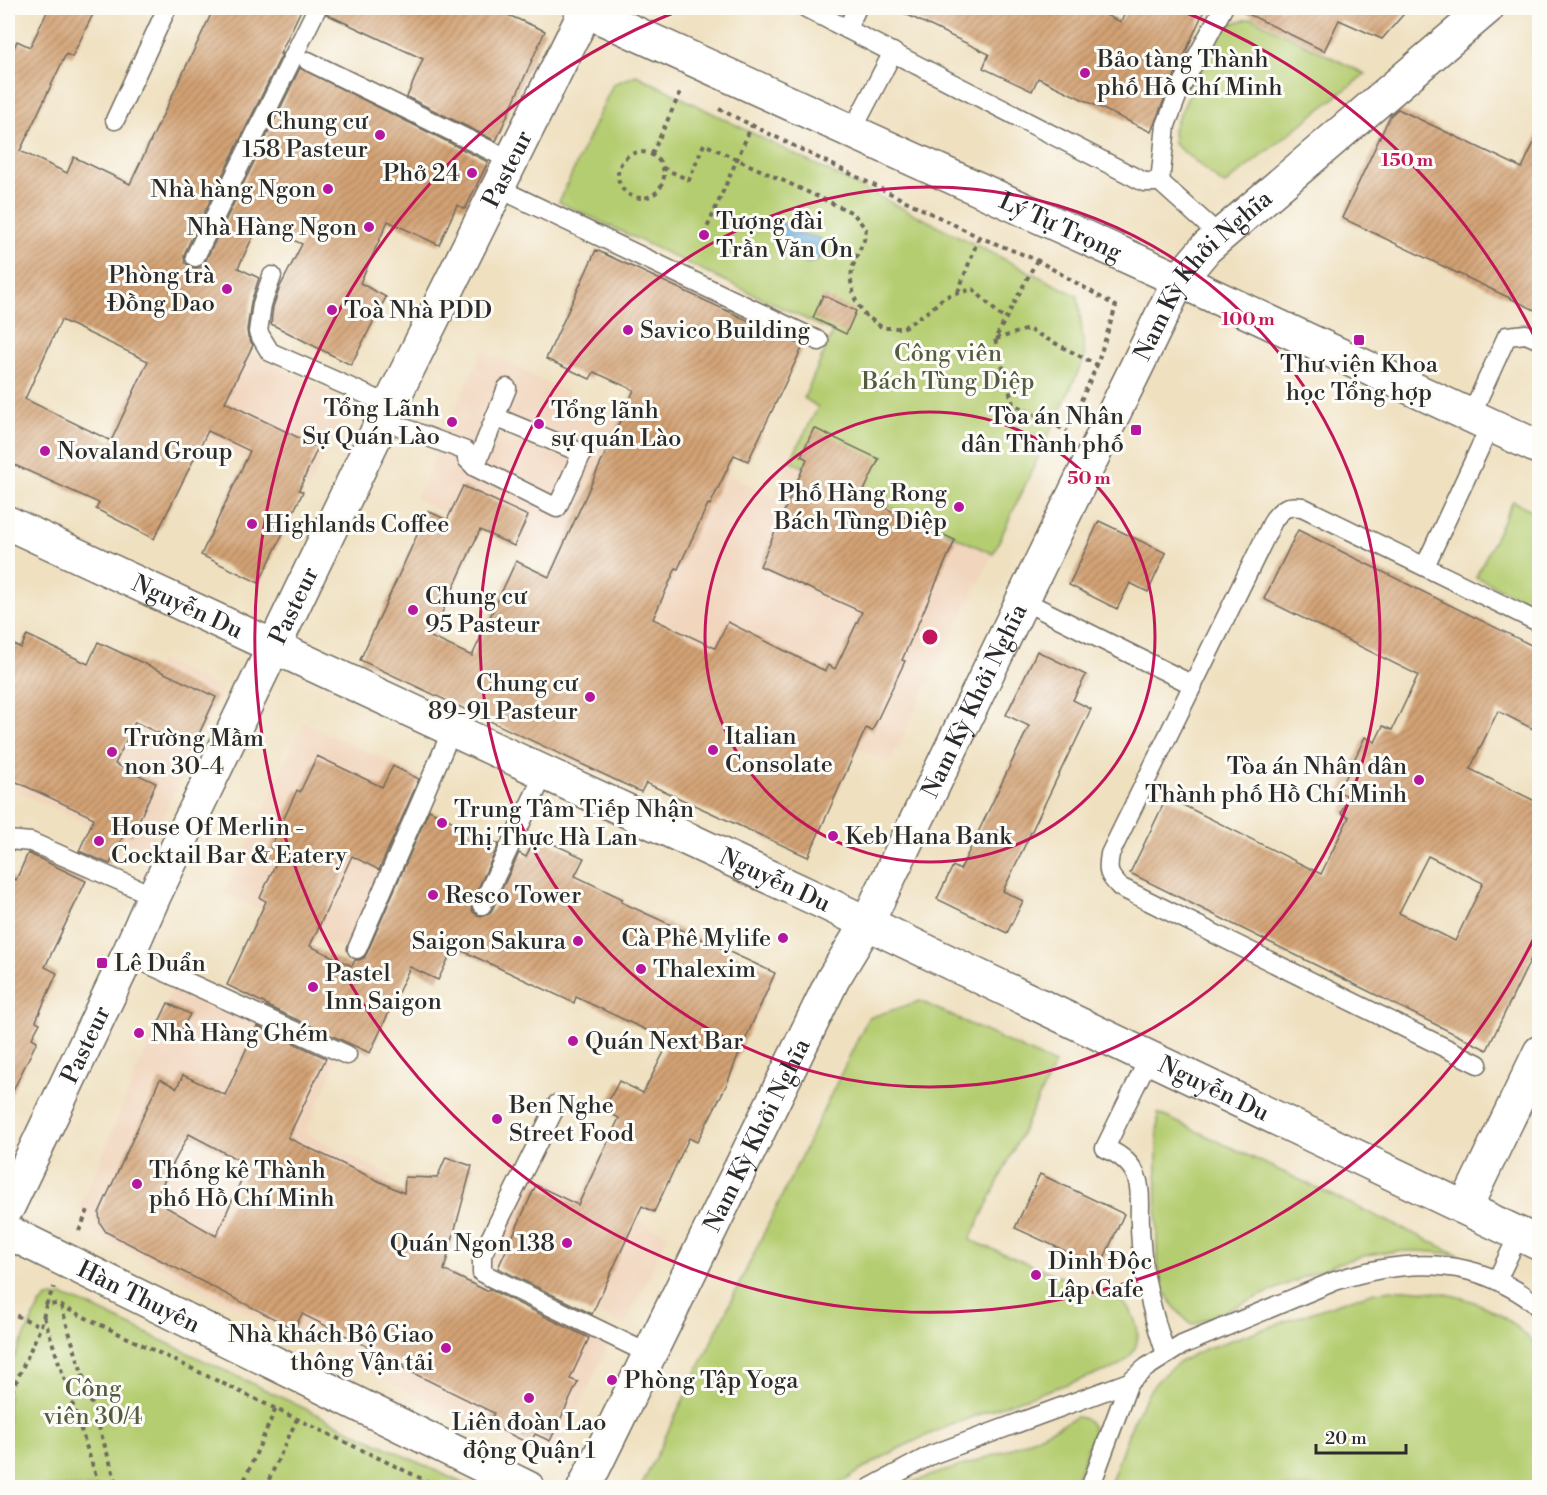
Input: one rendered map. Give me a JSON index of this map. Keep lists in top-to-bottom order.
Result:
{
  "streets": {
    "street": [
      "Pasteur",
      "Lý Tự Trọng",
      "Nam Kỳ Khởi Nghĩa",
      "Nguyễn Du",
      "Hàn Thuyên"
    ]
  },
  "crossings": [
    ["Pasteur", "Lý Tự Trọng"],
    ["Pasteur", "Nguyễn Du"],
    ["Lý Tự Trọng", "Nam Kỳ Khởi Nghĩa"],
    ["Nam Kỳ Khởi Nghĩa", "Nguyễn Du"]
  ],
  "parks": ["Công viên Bách Tùng Diệp", "Công viên 30/4"],
  "places": {
    "other": [
      "Bảo tàng Thành phố Hồ Chí Minh",
      "Chung cư 158 Pasteur",
      "Phở 24",
      "Nhà hàng Ngon",
      "Nhà Hàng Ngon",
      "Tượng đài Trần Văn Ơn",
      "Phòng trà Đồng Dao",
      "Toà Nhà PDD",
      "Savico Building",
      "Tổng Lãnh Sự Quán Lào",
      "Tổng lãnh sự quán Lào",
      "Novaland Group",
      "Phố Hàng Rong Bách Tùng Diệp",
      "Highlands Coffee",
      "Chung cư 95 Pasteur",
      "Chung cư 89-91 Pasteur",
      "Italian Consolate",
      "Trường Mầm non 30-4",
      "Tòa án Nhân dân Thành phố Hồ Chí Minh",
      "Trung Tâm Tiếp Nhận Thị Thực Hà Lan",
      "Keb Hana Bank",
      "House Of Merlin - Cocktail Bar & Eatery",
      "Resco Tower",
      "Cà Phê Mylife",
      "Saigon Sakura",
      "Thalexim",
      "Pastel Inn Saigon",
      "Nhà Hàng Ghém",
      "Quán Next Bar",
      "Ben Nghe Street Food",
      "Thống kê Thành phố Hồ Chí Minh",
      "Quán Ngon 138",
      "Dinh Độc Lập Cafe",
      "Nhà khách Bộ Giao thông Vận tải",
      "Phòng Tập Yoga",
      "Liên đoàn Lao động Quận 1"
    ],
    "transit": ["Thư viện Khoa học Tổng hợp", "Tòa án Nhân dân Thành phố", "Lê Duẩn"]
  },
  "scale_bar": "20 m",
  "rings": ["150 m", "100 m", "50 m"]
}
